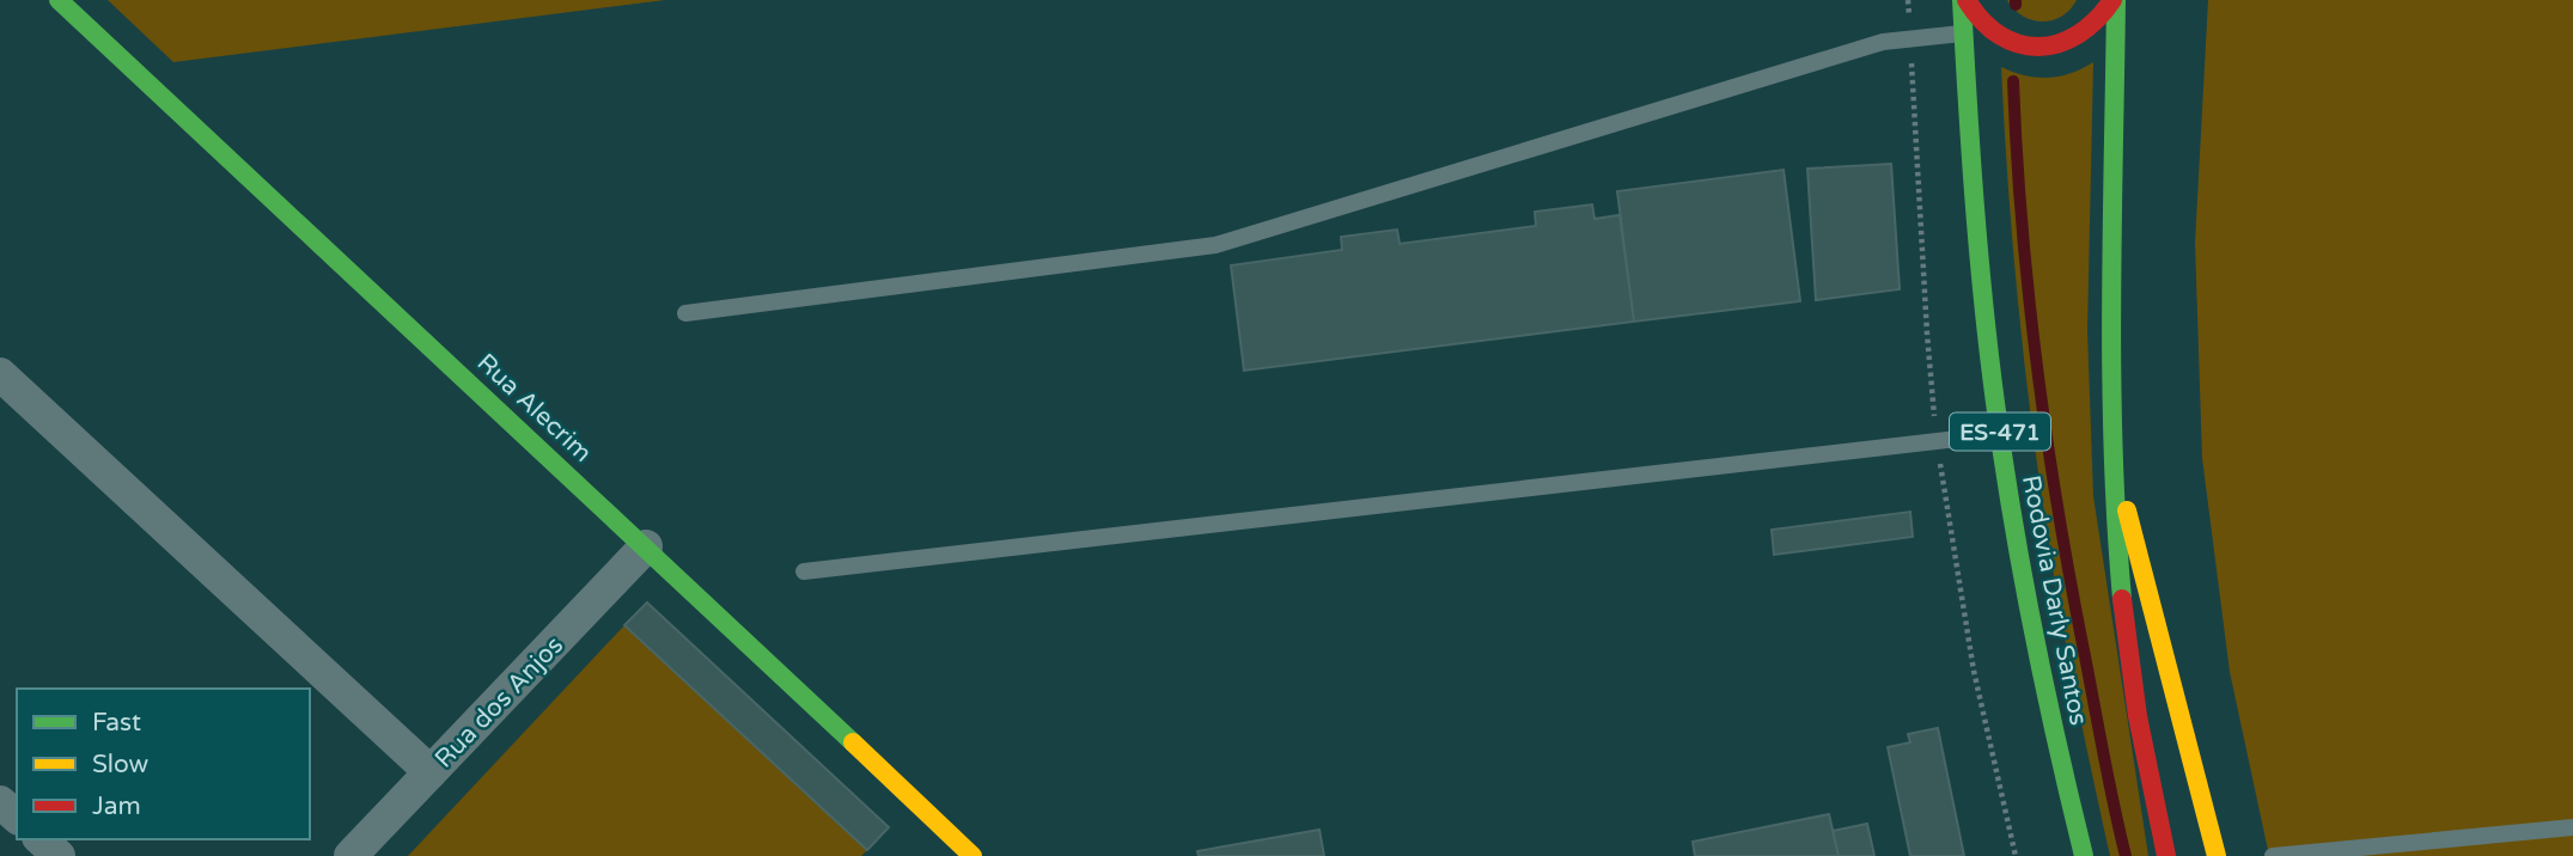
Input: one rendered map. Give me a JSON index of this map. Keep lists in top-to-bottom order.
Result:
{
  "streets": {
    "main road": ["Rua Alecrim", "ES-471", "Rodovia Darly Santos"],
    "street": ["Rua dos Anjos"]
  },
  "crossings": [
    ["Rua Alecrim", "Rua dos Anjos"]
  ],
  "legend": ["Fast", "Slow", "Jam"]
}
